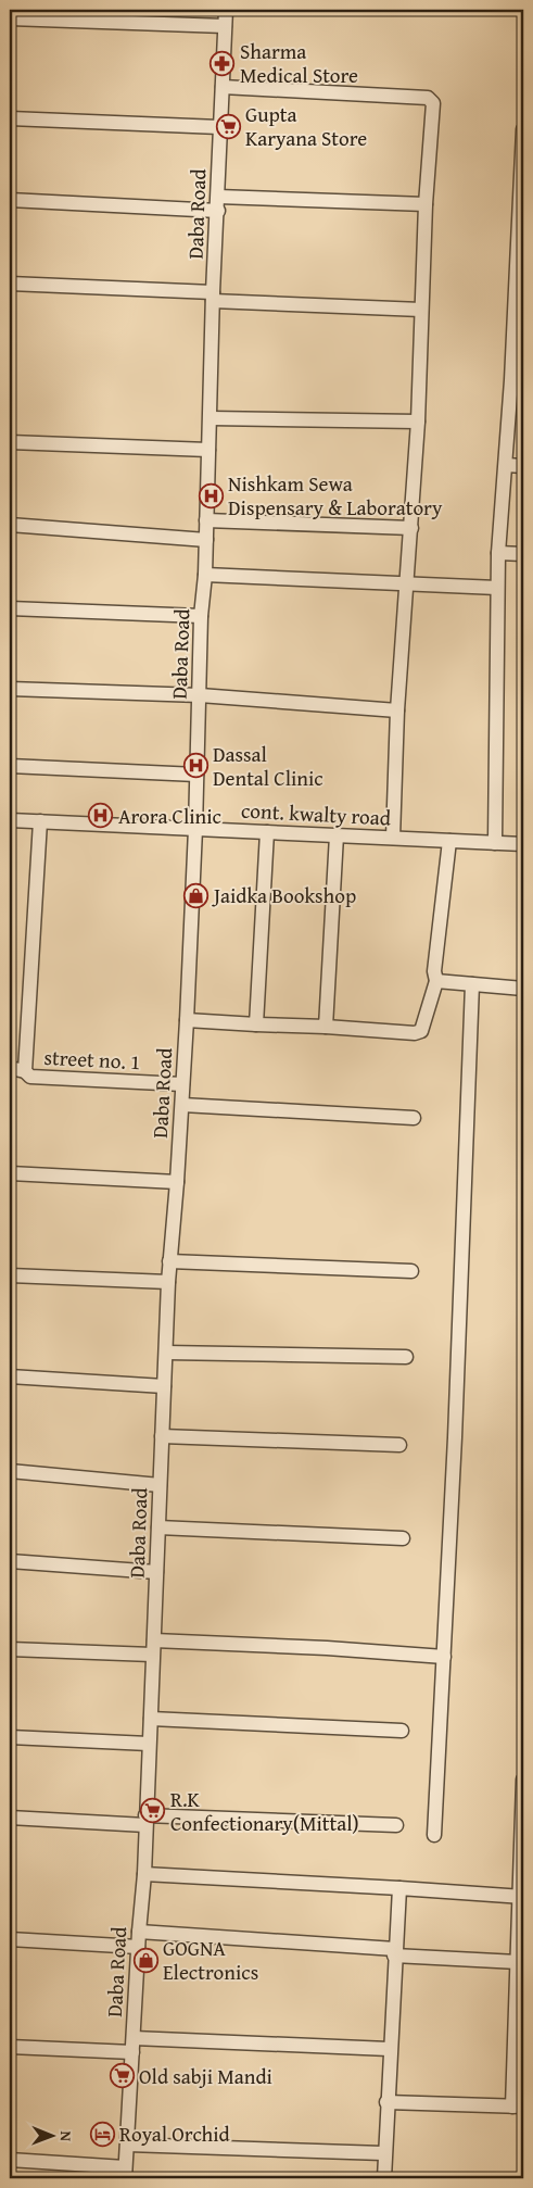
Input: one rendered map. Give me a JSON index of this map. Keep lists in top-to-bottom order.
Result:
{
  "streets": {
    "street": ["Daba Road", "cont. kwalty road", "street no. 1"]
  },
  "crossings": [
    ["Daba Road", "cont. kwalty road"],
    ["Daba Road", "street no. 1"],
    ["cont. kwalty road", "street no. 1"]
  ],
  "places": {
    "pharmacy": ["Sharma Medical Store"],
    "supermarket": ["Gupta Karyana Store", "R.K Confectionary(Mittal)", "Old sabji Mandi"],
    "hospital": ["Nishkam Sewa Dispensary & Laboratory", "Dassal Dental Clinic", "Arora Clinic"],
    "shop": ["Jaidka Bookshop", "GOGNA Electronics"],
    "hotel": ["Royal Orchid"]
  },
  "north": "right"
}
